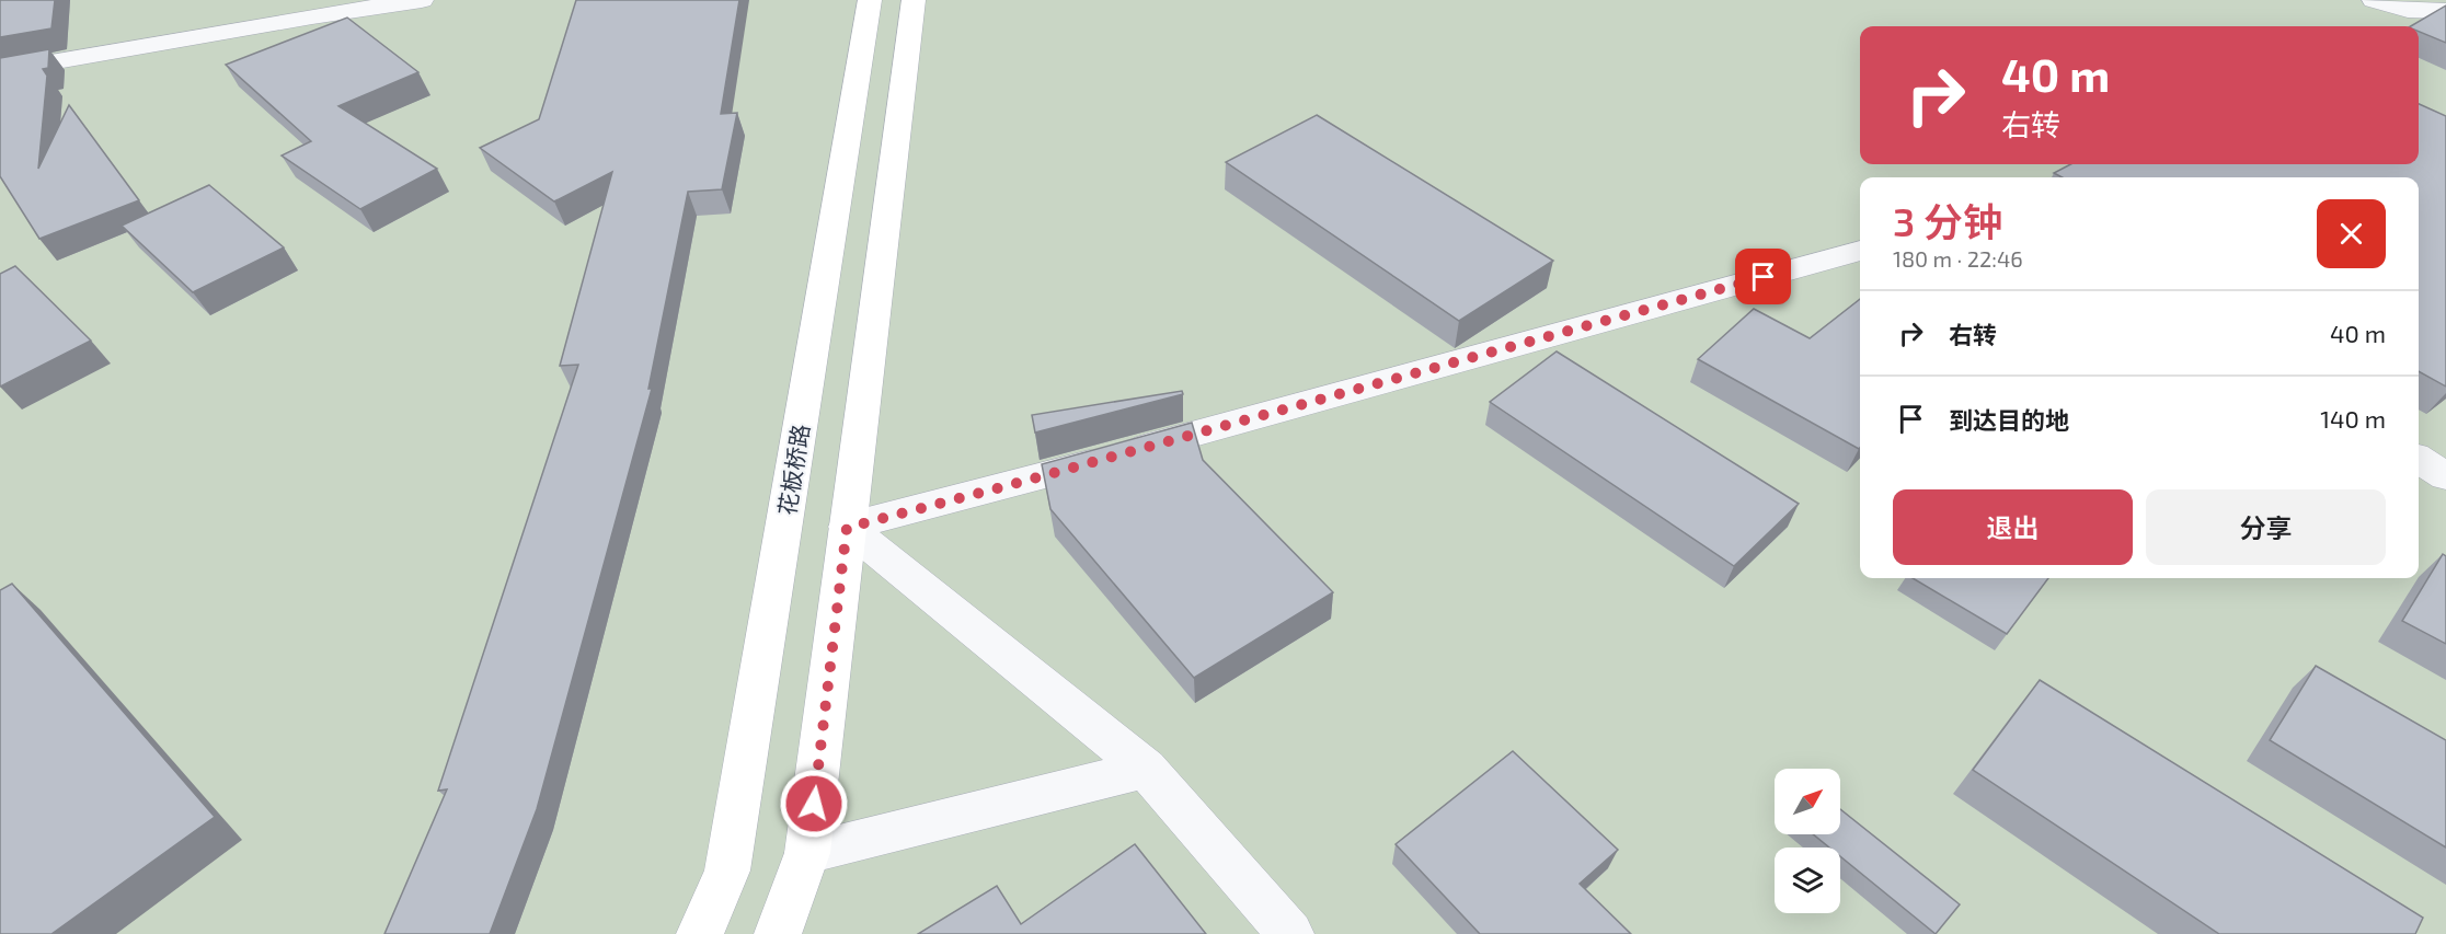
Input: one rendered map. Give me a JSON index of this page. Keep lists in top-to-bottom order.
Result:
{
  "streets": {
    "street": ["花板桥路"]
  },
  "north": "top right",
  "page": {
    "turn": ["40 m", "右转"],
    "heading": ["3 分钟", "180 m · 22:46"],
    "list": [
      {
        "name": "右转",
        "value": "40 m"
      },
      {
        "name": "到达目的地",
        "value": "140 m"
      }
    ],
    "buttons": ["退出", "分享"]
  }
}
